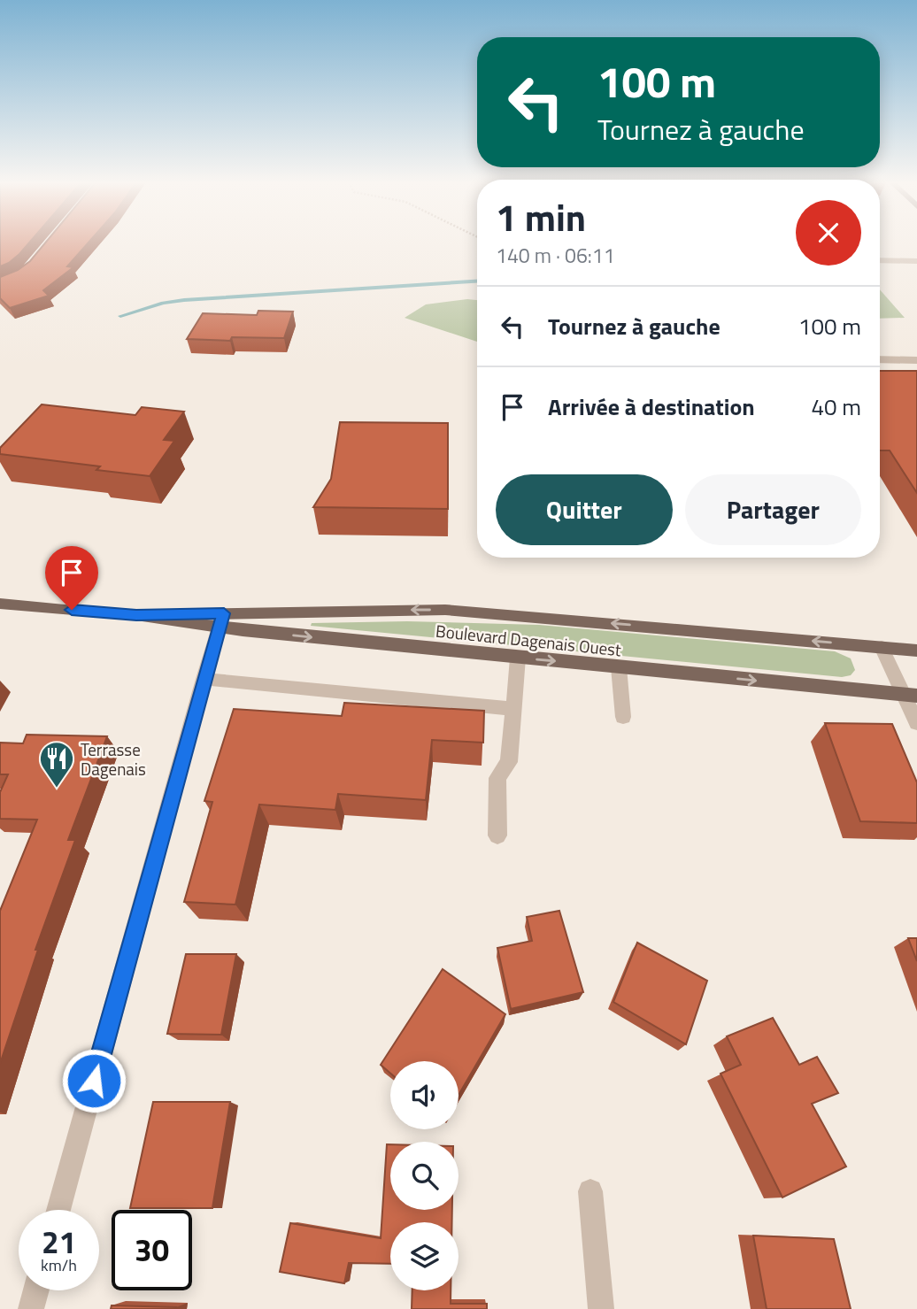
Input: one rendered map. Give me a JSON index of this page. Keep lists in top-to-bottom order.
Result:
{
  "streets": {
    "main road": ["Boulevard Dagenais Ouest"]
  },
  "places": {
    "restaurant": ["Terrasse Dagenais"]
  },
  "page": {
    "turn": ["100 m", "Tournez à gauche"],
    "heading": ["1 min", "140 m · 06:11"],
    "list": [
      {
        "name": "Tournez à gauche",
        "value": "100 m"
      },
      {
        "name": "Arrivée à destination",
        "value": "40 m"
      }
    ],
    "buttons": ["Quitter", "Partager"],
    "speed": "21 km/h",
    "limit": "30"
  }
}
